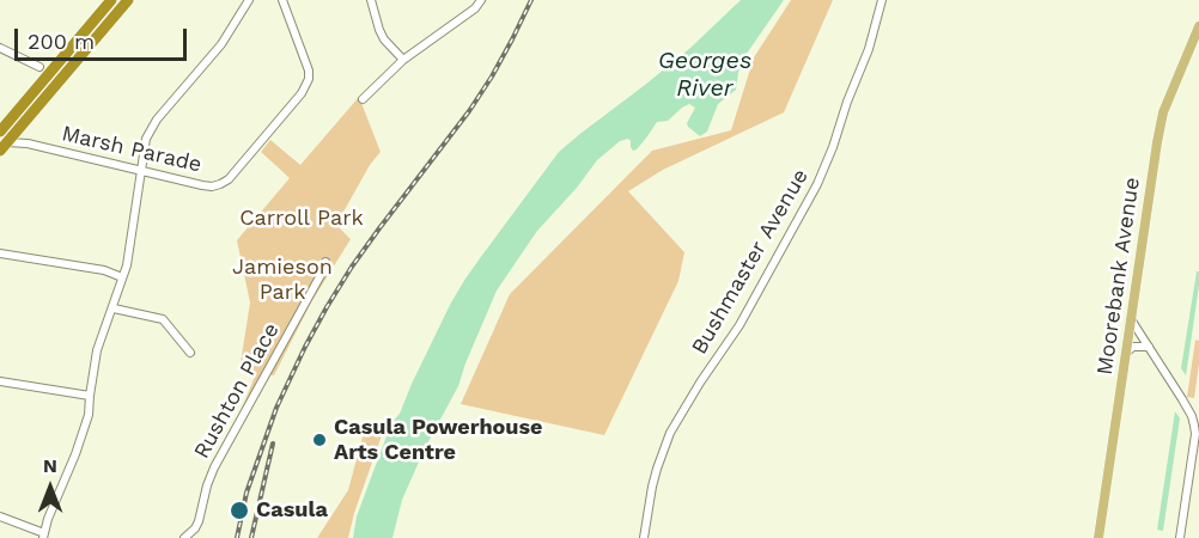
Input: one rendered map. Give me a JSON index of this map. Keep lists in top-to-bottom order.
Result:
{
  "streets": {
    "main road": ["Moorebank Avenue"],
    "street": ["Marsh Parade", "Bushmaster Avenue", "Rushton Place"]
  },
  "water": ["Georges River"],
  "parks": ["Carroll Park", "Jamieson Park"],
  "places": ["Casula Powerhouse Arts Centre", "Casula"],
  "scale_bar": "200 m",
  "north": "top"
}
